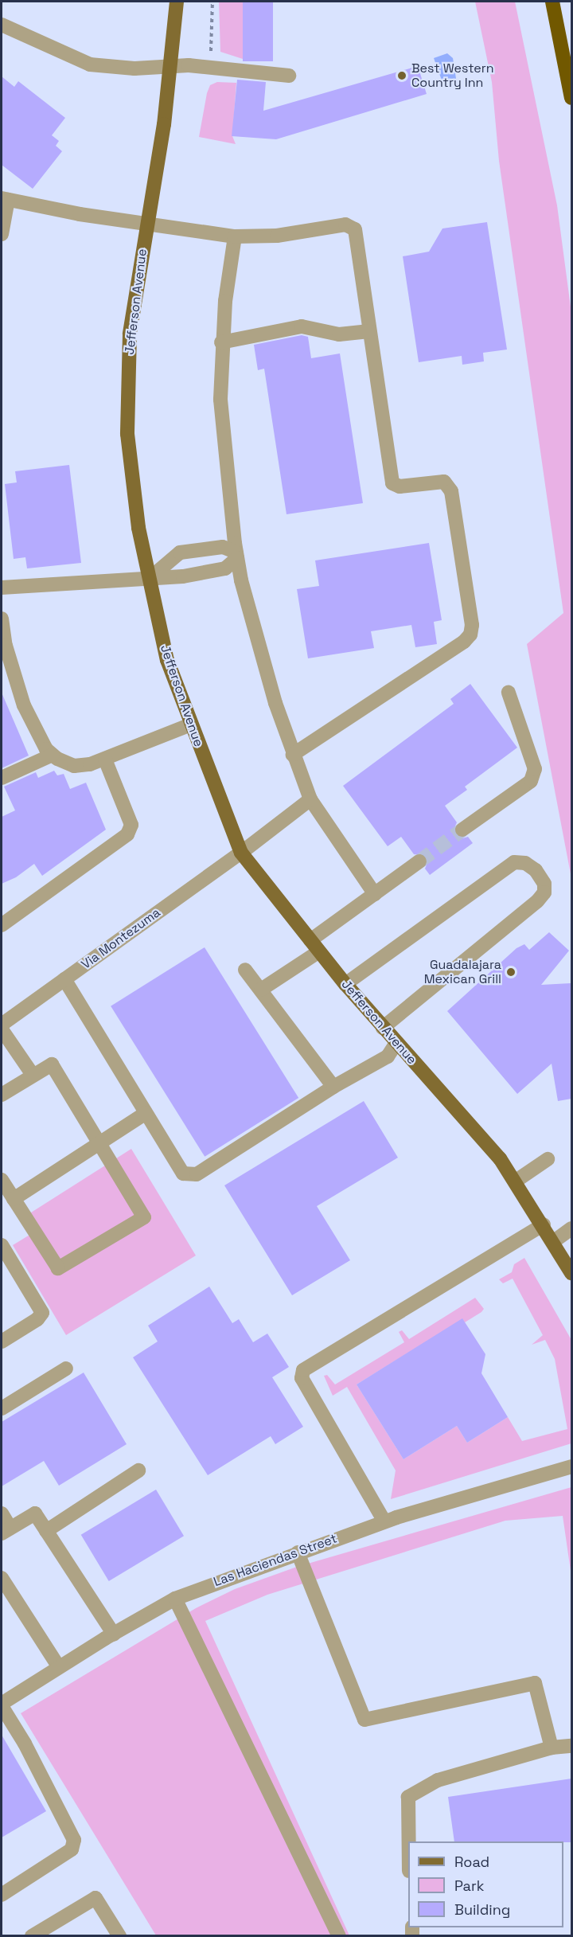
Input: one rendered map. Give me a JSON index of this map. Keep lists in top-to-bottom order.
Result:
{
  "streets": {
    "main road": ["Jefferson Avenue"],
    "street": ["Via Montezuma", "Las Haciendas Street"]
  },
  "crossings": [
    ["Jefferson Avenue", "Via Montezuma"]
  ],
  "places": ["Best Western Country Inn", "Guadalajara Mexican Grill"],
  "legend": ["Road", "Park", "Building"]
}
